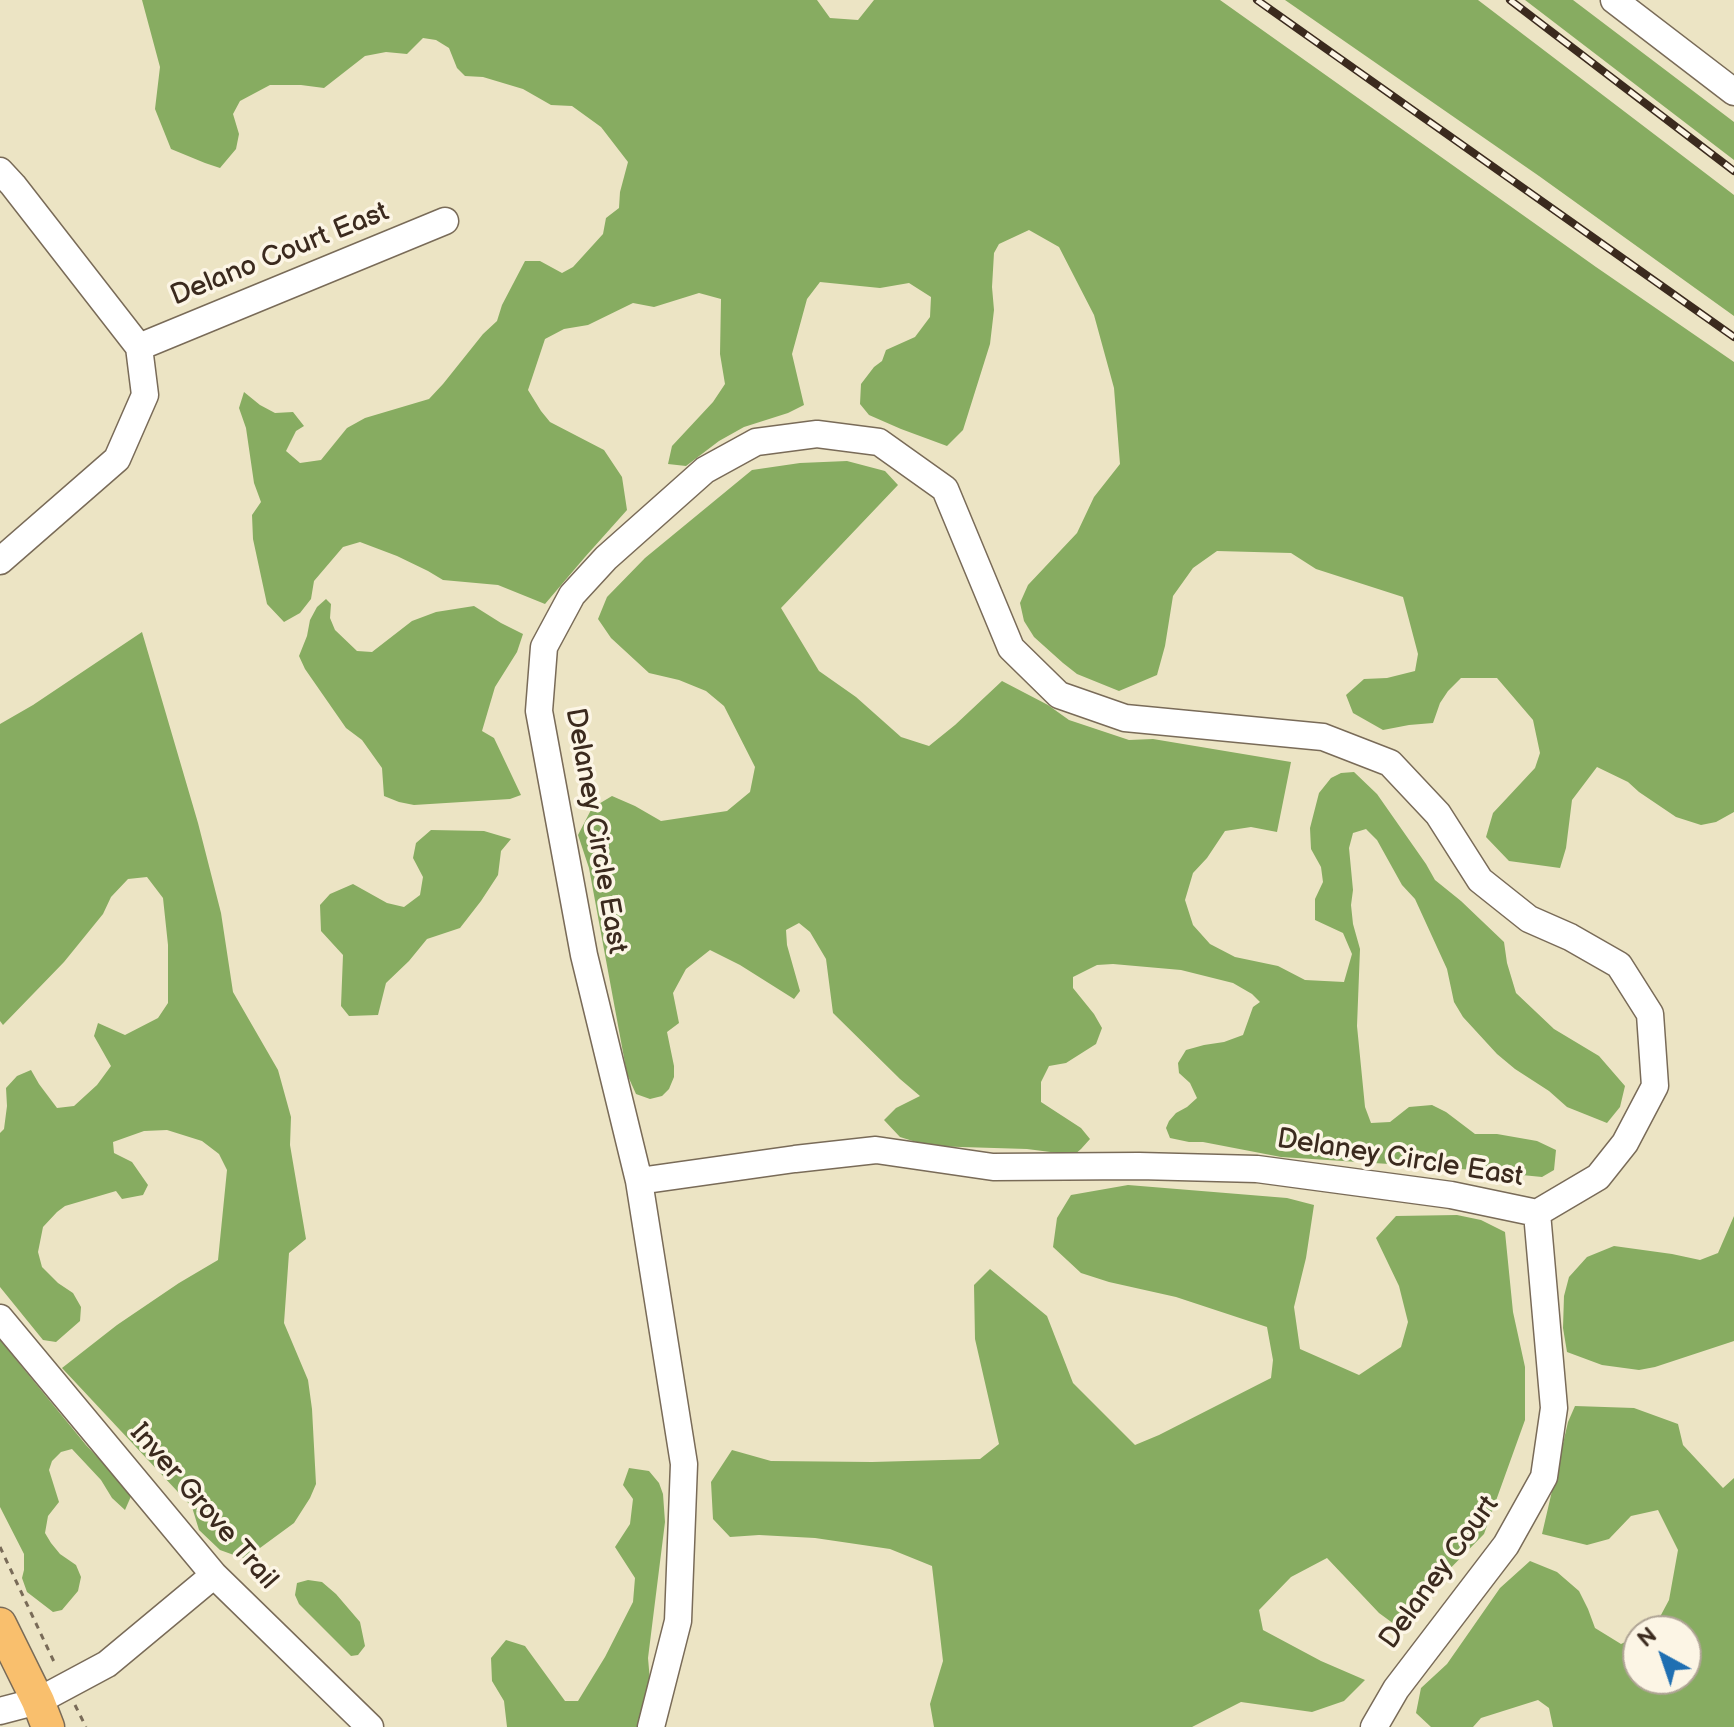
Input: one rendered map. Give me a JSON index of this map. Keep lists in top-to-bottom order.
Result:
{
  "streets": {
    "street": [
      "Delano Court East",
      "Delaney Circle East",
      "Inver Grove Trail",
      "Delaney Court"
    ]
  },
  "crossings": [
    ["Delaney Circle East", "Delaney Court"]
  ],
  "north": "top left"
}
